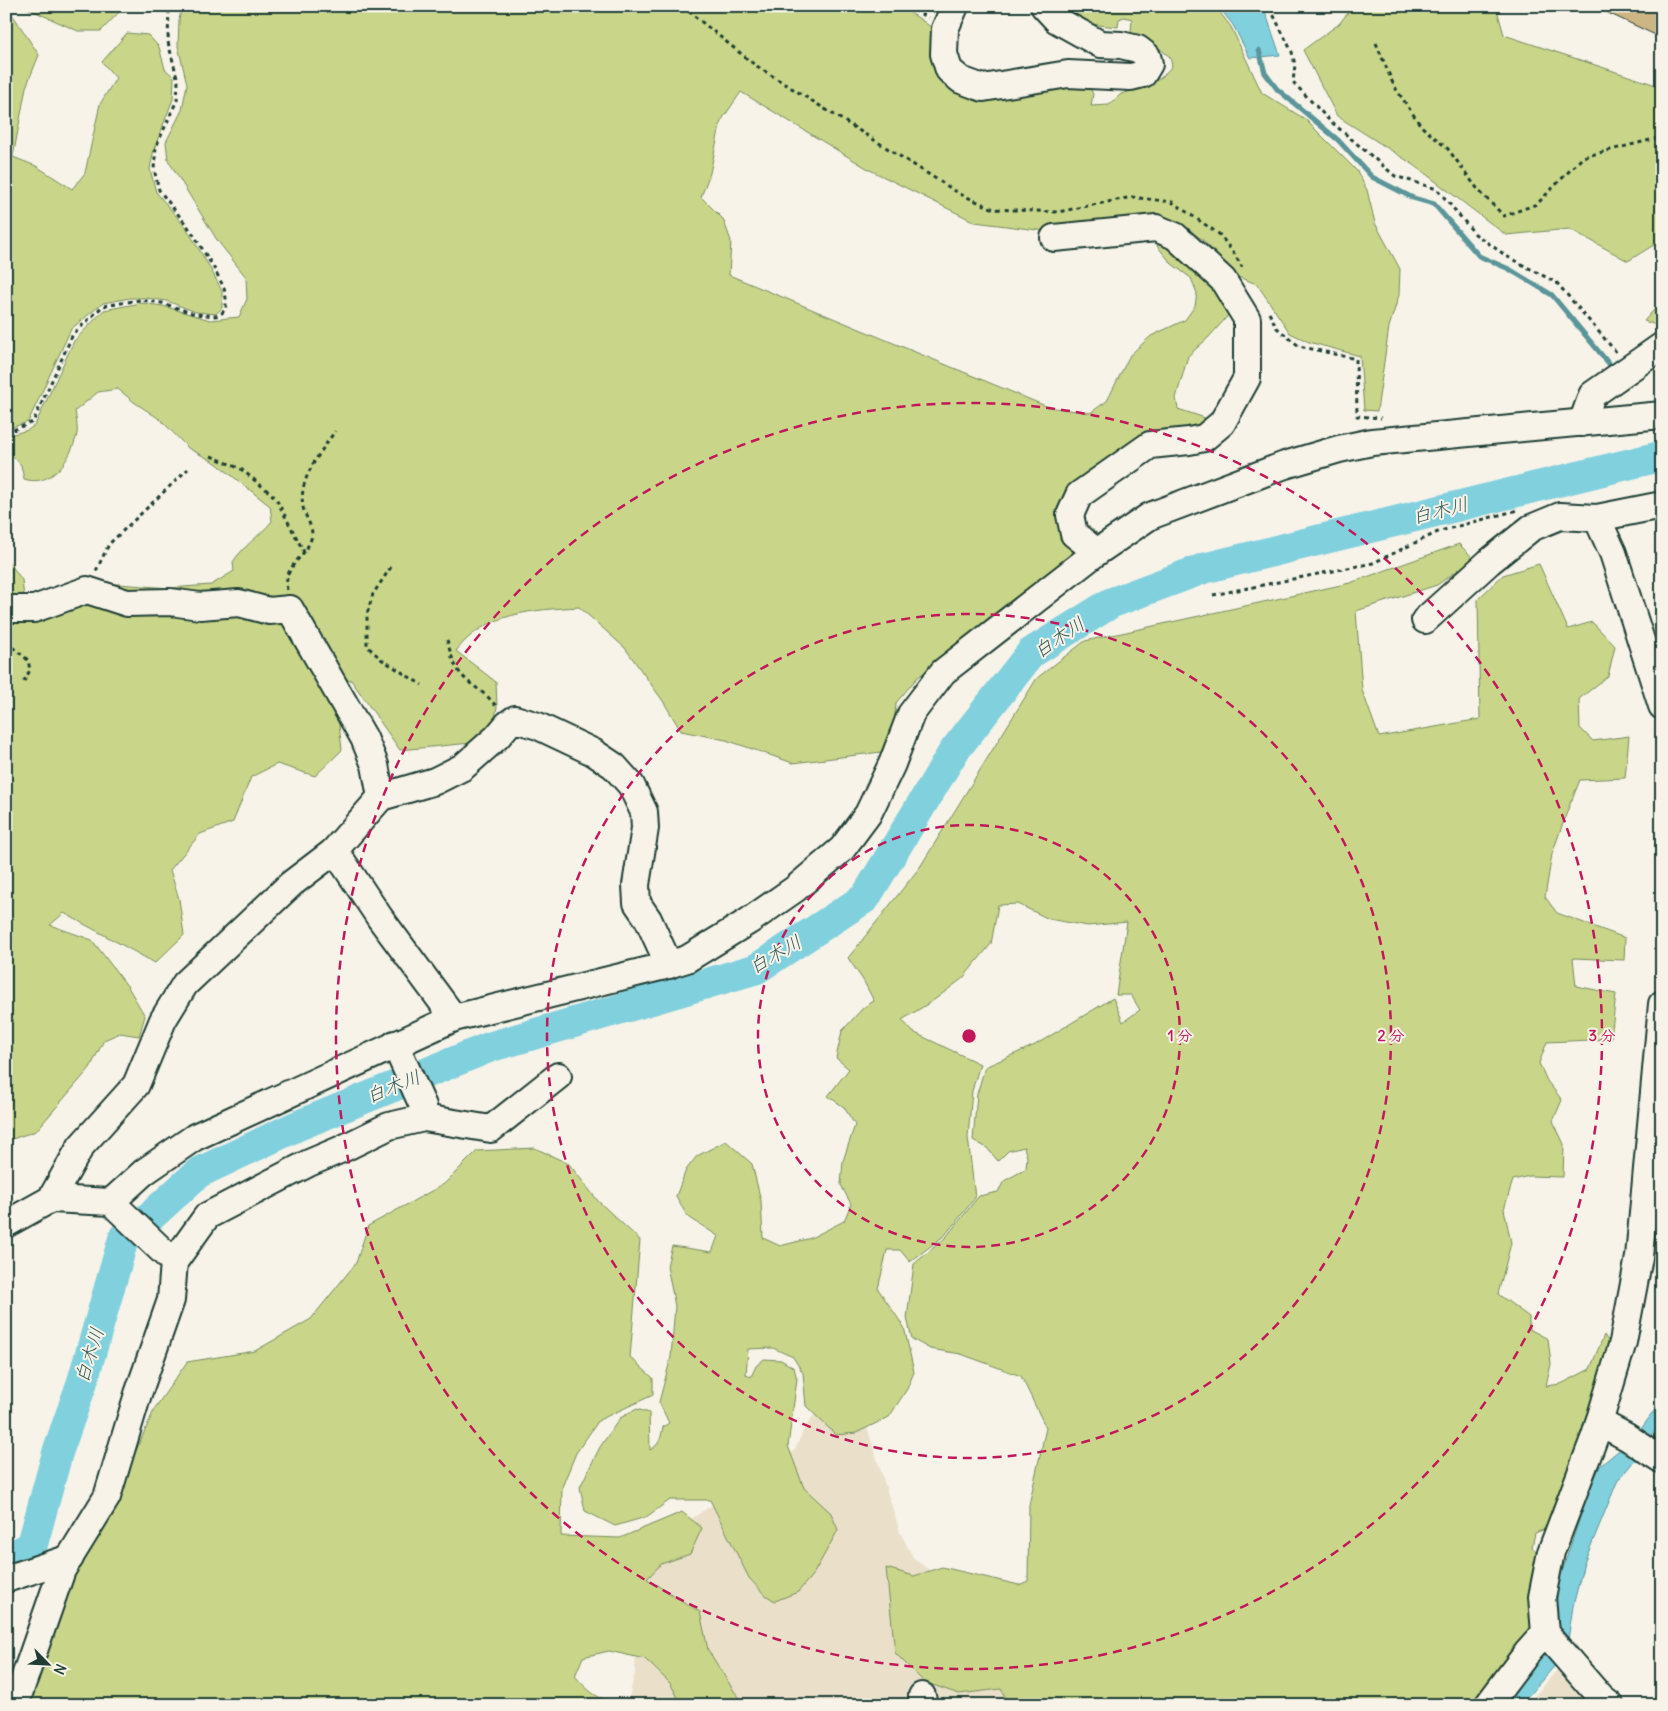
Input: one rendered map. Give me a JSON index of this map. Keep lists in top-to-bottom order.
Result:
{
  "water": ["白木川"],
  "north": "bottom right",
  "rings": ["1 分", "2 分", "3 分"]
}
